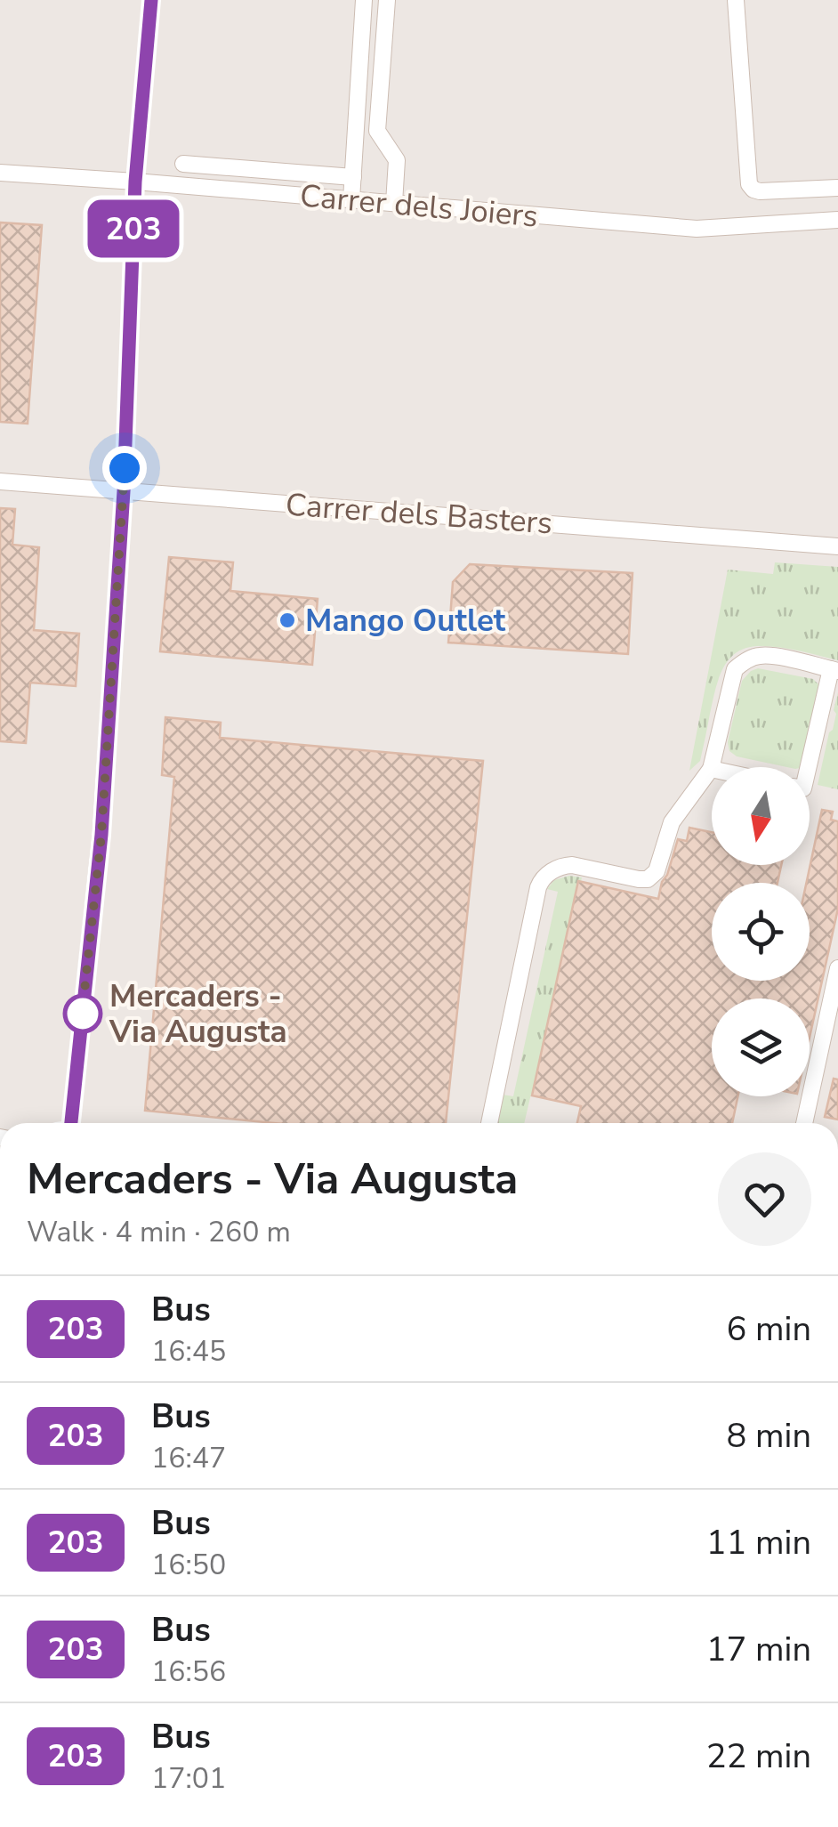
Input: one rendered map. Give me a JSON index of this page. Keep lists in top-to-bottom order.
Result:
{
  "streets": {
    "street": ["Carrer dels Joiers", "Carrer dels Basters"]
  },
  "places": ["Mango Outlet", "Mercaders - Via Augusta"],
  "lines": ["bus line 203"],
  "north": "bottom",
  "page": {
    "on_map": "203",
    "heading": ["Mercaders - Via Augusta", "Walk · 4 min · 260 m"],
    "list": [
      {
        "mark": "203",
        "name": "Bus",
        "note": "16:45",
        "value": "6 min"
      },
      {
        "mark": "203",
        "name": "Bus",
        "note": "16:47",
        "value": "8 min"
      },
      {
        "mark": "203",
        "name": "Bus",
        "note": "16:50",
        "value": "11 min"
      },
      {
        "mark": "203",
        "name": "Bus",
        "note": "16:56",
        "value": "17 min"
      },
      {
        "mark": "203",
        "name": "Bus",
        "note": "17:01",
        "value": "22 min"
      }
    ]
  }
}
